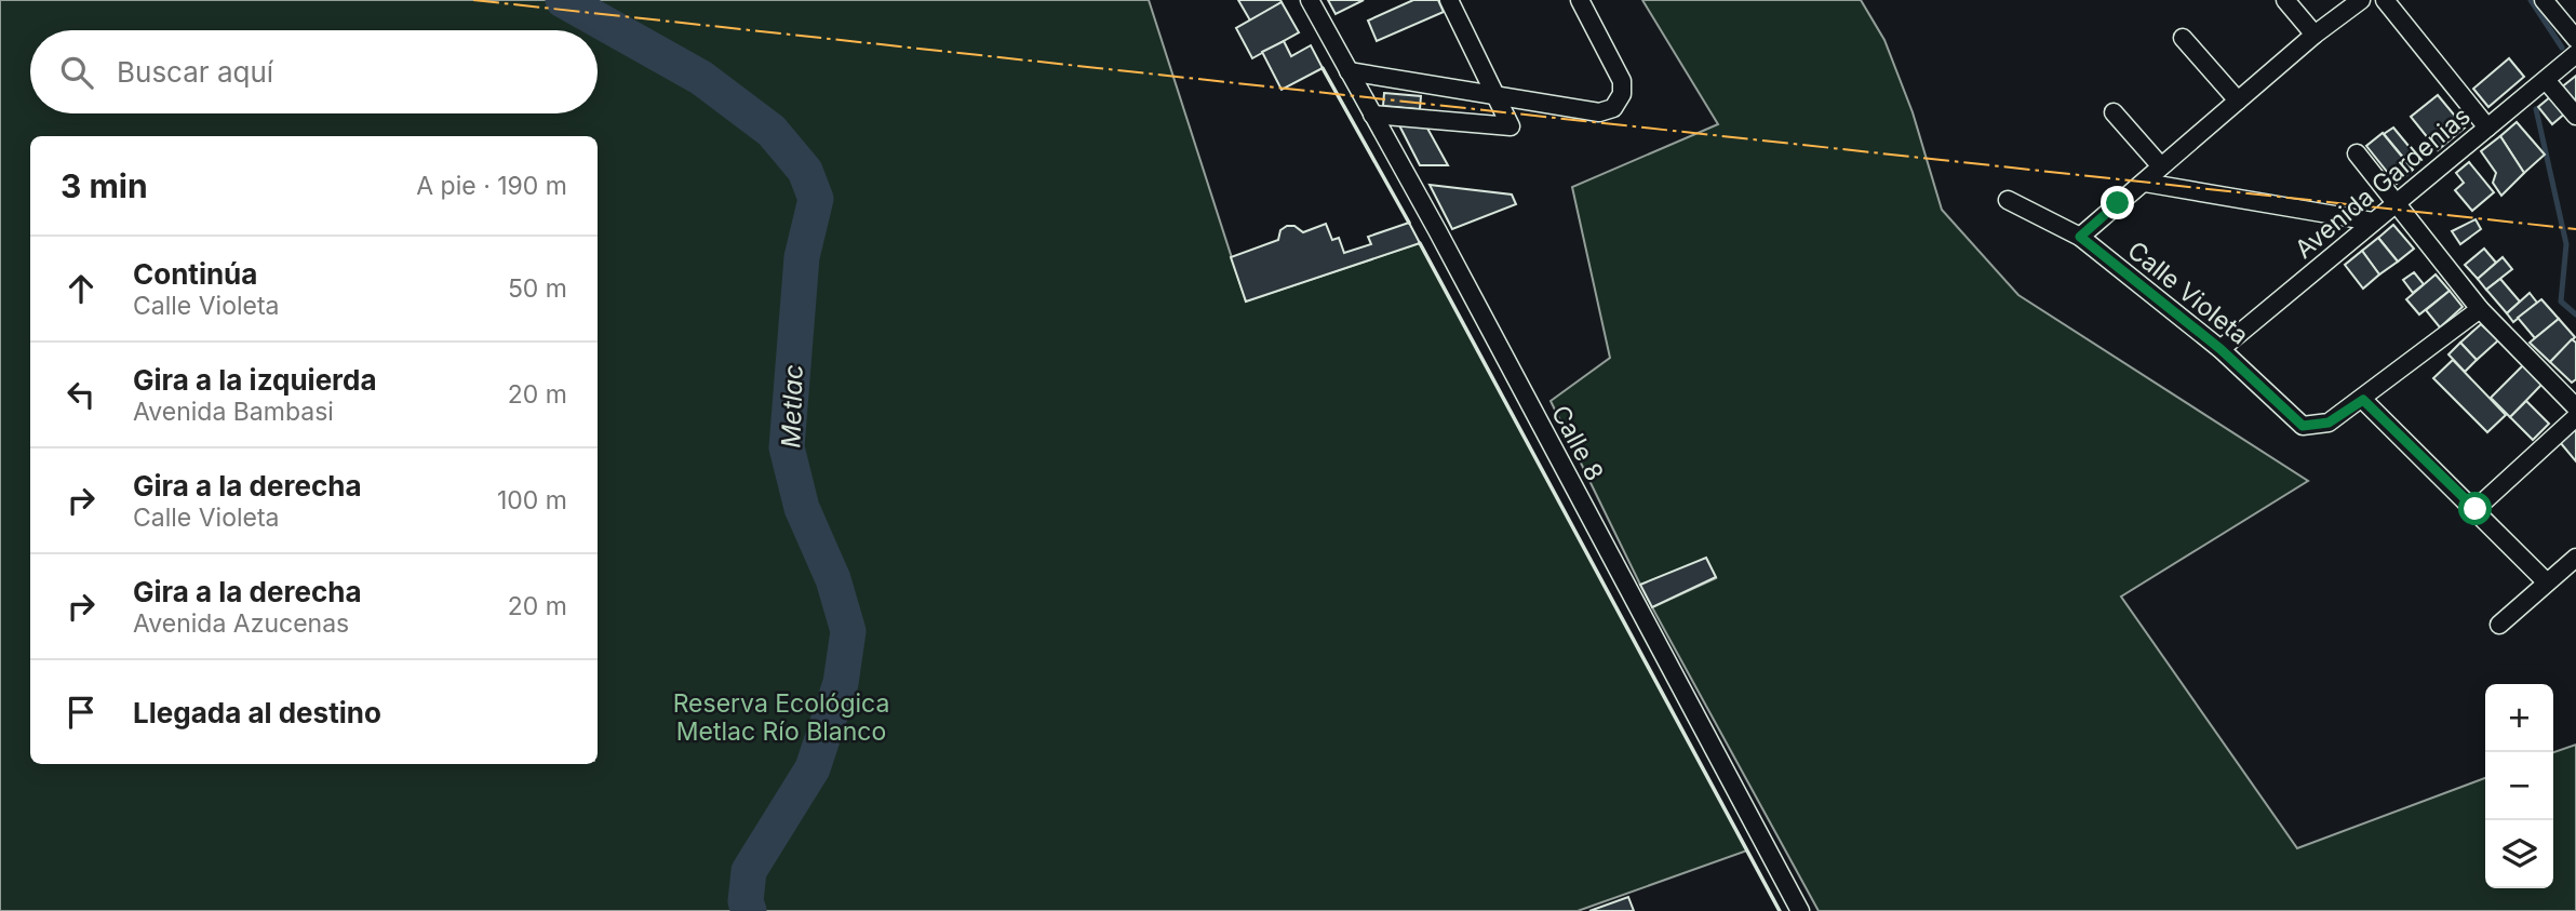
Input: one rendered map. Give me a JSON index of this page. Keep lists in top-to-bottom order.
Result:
{
  "streets": {
    "street": ["Avenida Gardenias", "Calle Violeta", "Calle 8"]
  },
  "crossings": [
    ["Avenida Gardenias", "Calle Violeta"]
  ],
  "water": ["Metlac"],
  "parks": ["Reserva Ecológica Metlac Río Blanco"],
  "page": {
    "search": "Buscar aquí",
    "heading": ["3 min", "A pie · 190 m"],
    "list": [
      ["Continúa", "Calle Violeta", "50 m"],
      ["Gira a la izquierda", "Avenida Bambasi", "20 m"],
      ["Gira a la derecha", "Calle Violeta", "100 m"],
      ["Gira a la derecha", "Avenida Azucenas", "20 m"],
      "Llegada al destino"
    ],
    "map_buttons": ["+", "−"]
  }
}
